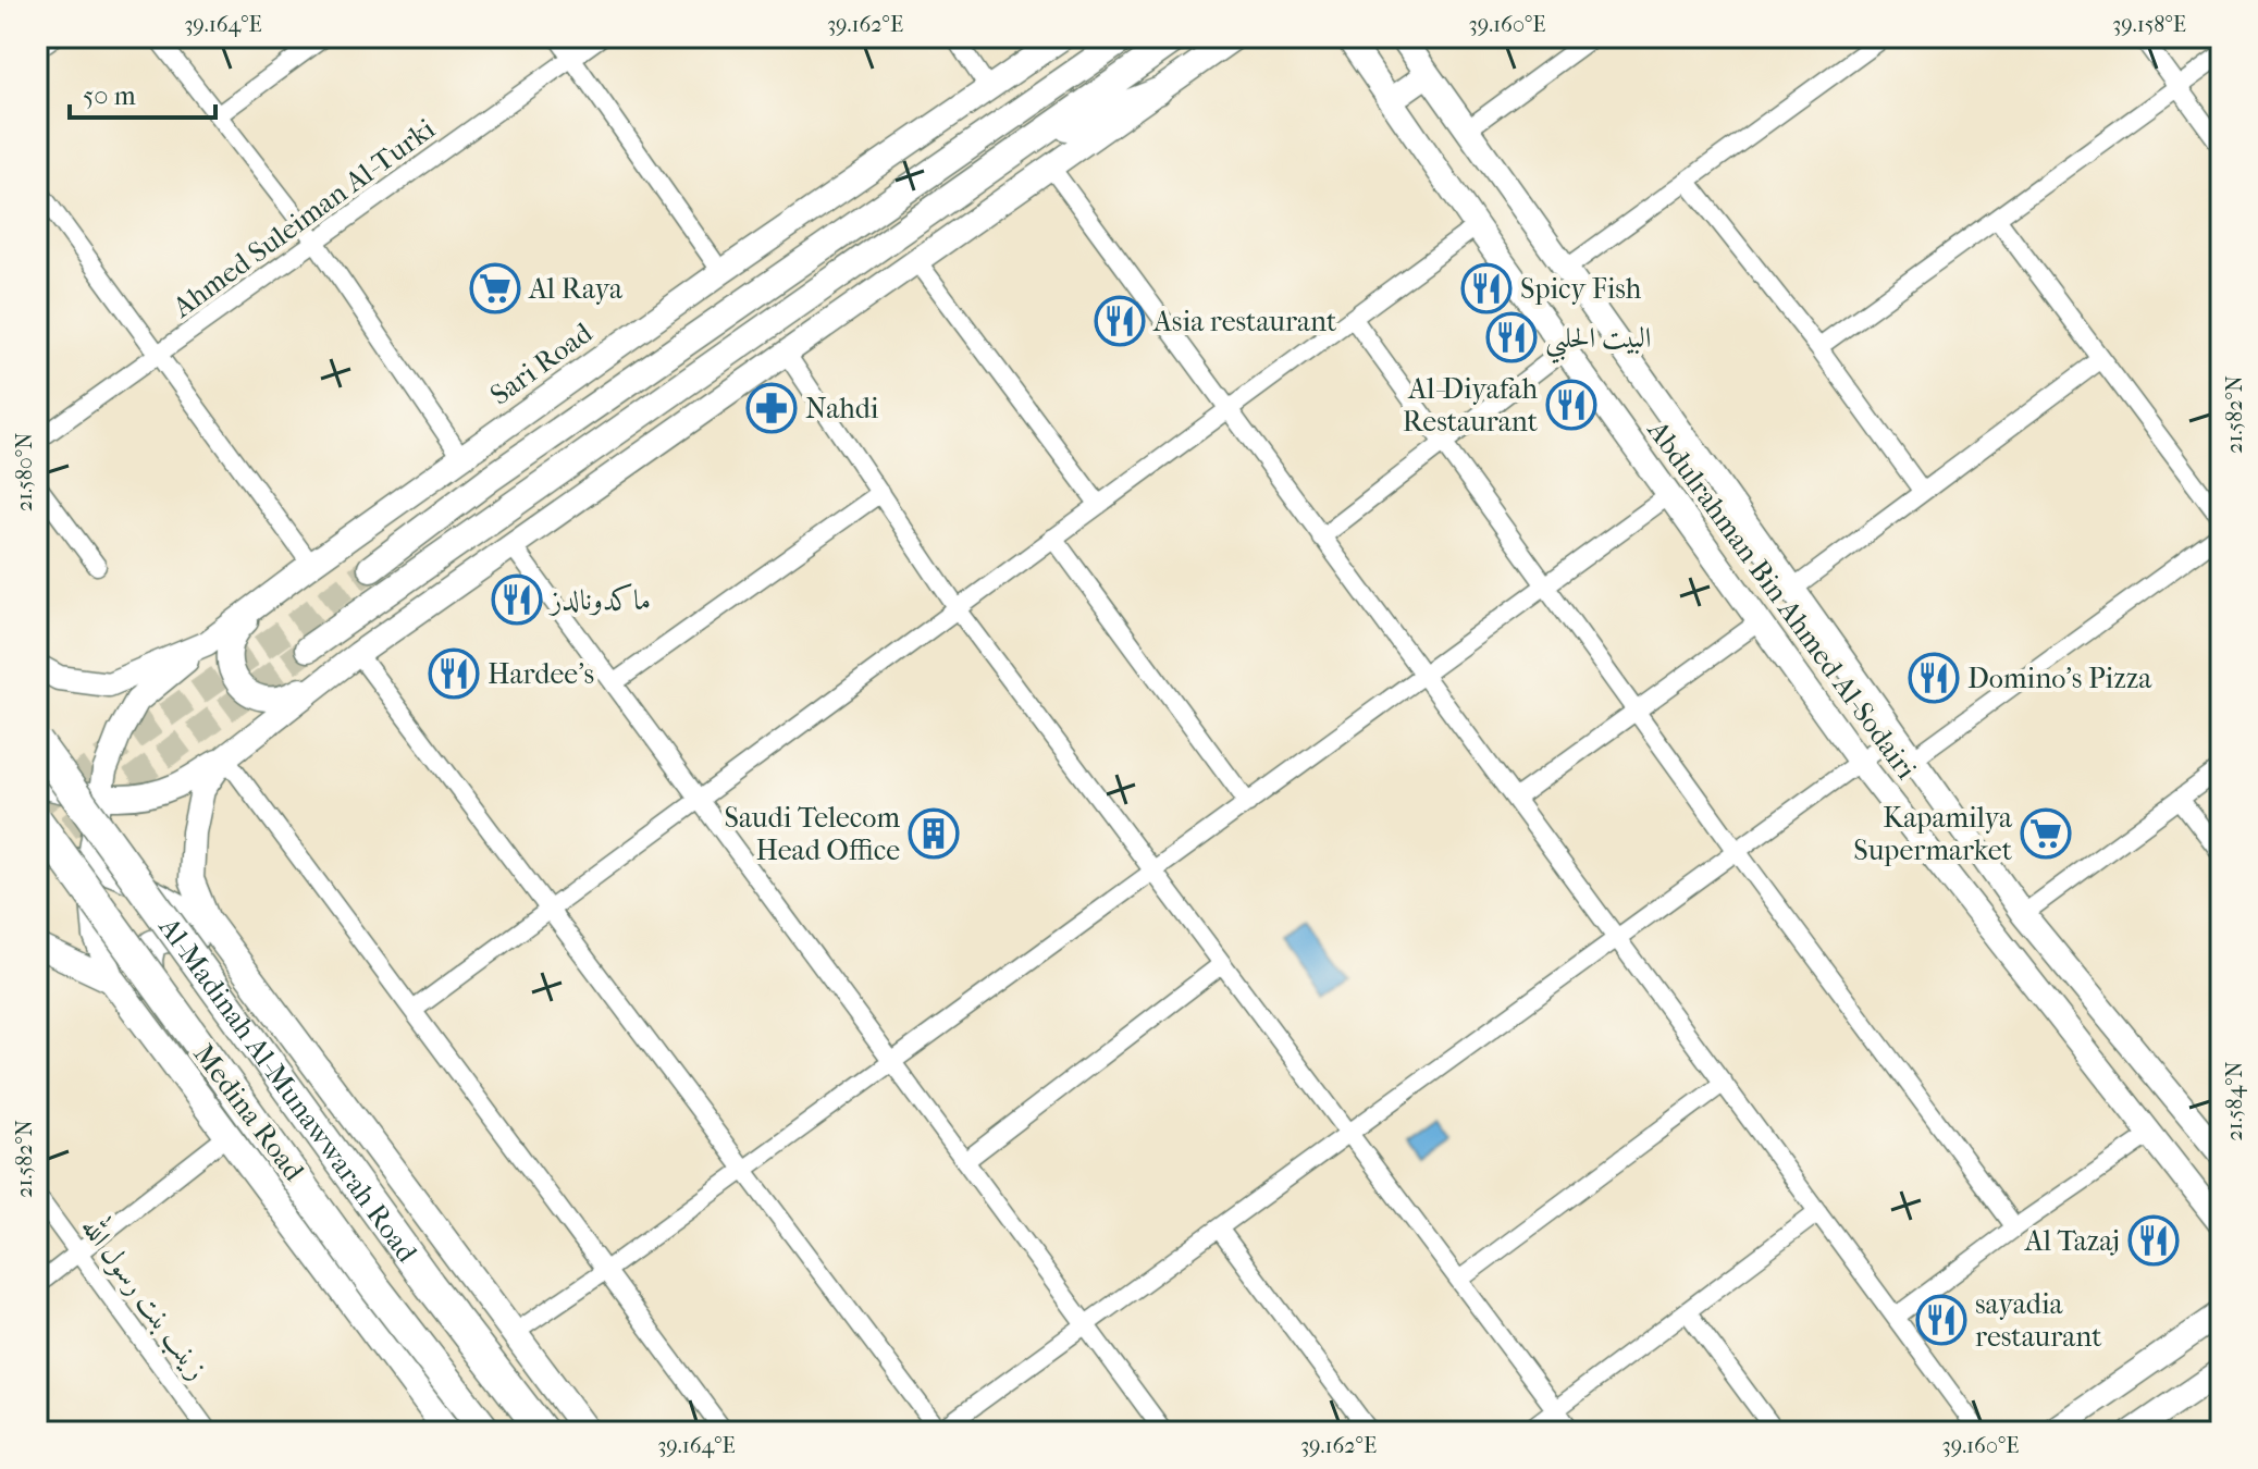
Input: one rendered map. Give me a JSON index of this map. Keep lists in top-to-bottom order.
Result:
{
  "streets": {
    "highway": ["Al-Madinah Al-Munawwarah Road"],
    "main road": ["Sari Road", "Abdulrahman Bin Ahmed Al-Sodairi", "Medina Road"],
    "street": ["Ahmed Suleiman Al-Turki", "زينب بنت رسول الله"]
  },
  "crossings": [
    ["Sari Road", "Medina Road"]
  ],
  "places": {
    "supermarket": ["Al Raya", "Kapamilya Supermarket"],
    "restaurant": [
      "Spicy Fish",
      "Asia restaurant",
      "البيت الحلبي",
      "Al-Diyafah Restaurant",
      "ماكدونالدز",
      "Hardee's",
      "Domino's Pizza",
      "Al Tazaj",
      "sayadia restaurant"
    ],
    "pharmacy": ["Nahdi"],
    "building": ["Saudi Telecom Head Office"]
  },
  "scale_bar": "50 m",
  "coordinates": [
    "39.164°E",
    "39.162°E",
    "39.160°E",
    "39.158°E",
    "21.582°N",
    "21.580°N",
    "21.584°N"
  ]
}
